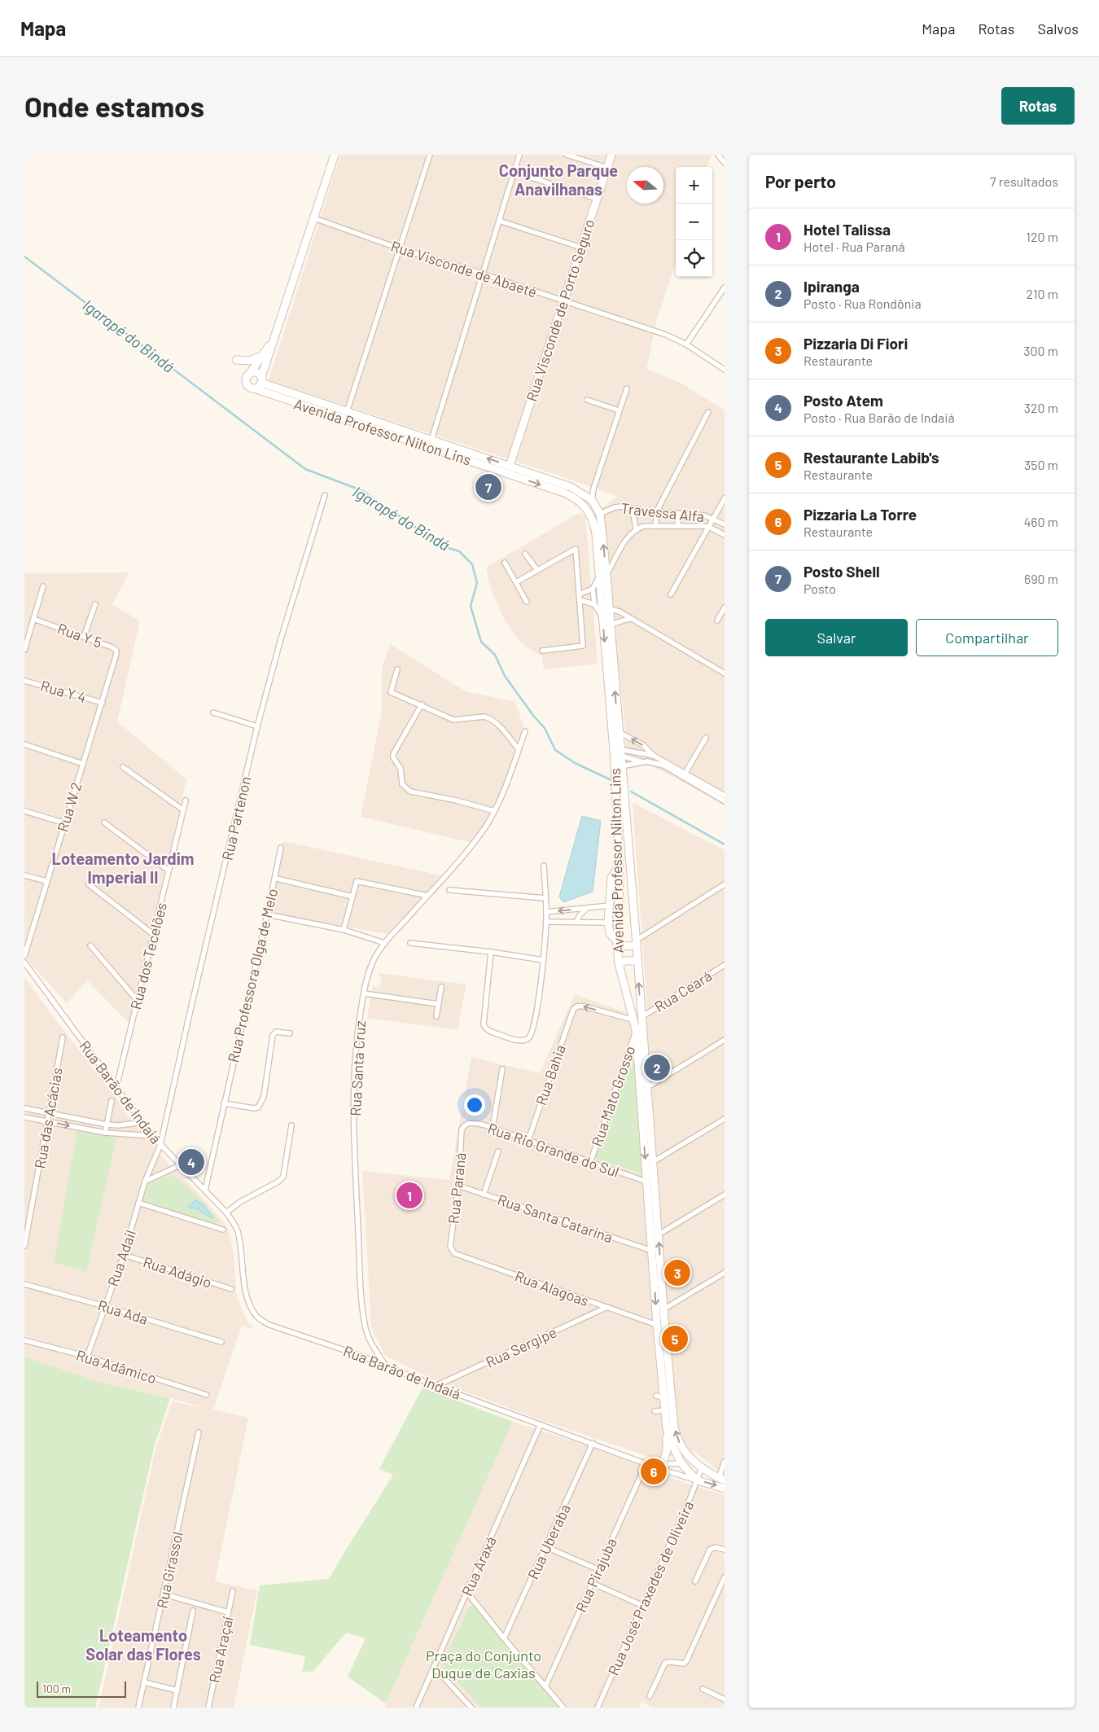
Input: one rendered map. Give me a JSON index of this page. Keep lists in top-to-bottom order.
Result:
{
  "streets": {
    "main road": ["Rua Visconde de Porto Seguro", "Avenida Professor Nilton Lins"],
    "street": [
      "Rua Visconde de Abaeté",
      "Travessa Alfa",
      "Rua Y 5",
      "Rua Y 4",
      "Rua W 2",
      "Rua Partenon",
      "Rua dos Tecelões",
      "Rua Professora Olga de Melo",
      "Rua Ceará",
      "Rua Santa Cruz",
      "Rua Bahia",
      "Rua Barão de Indaiá",
      "Rua Mato Grosso",
      "Rua das Acácias",
      "Rua Rio Grande do Sul",
      "Rua Paraná",
      "Rua Santa Catarina",
      "Rua Adail",
      "Rua Adágio",
      "Rua Alagoas",
      "Rua Ada",
      "Rua Sergipe",
      "Rua Adâmico",
      "Rua Uberaba",
      "Rua Araxá",
      "Rua Girassol",
      "Rua Pirajuba",
      "Rua José Praxedes de Oliveira",
      "Rua Araçaí"
    ]
  },
  "crossings": [
    ["Rua Visconde de Abaeté", "Rua Visconde de Porto Seguro"],
    ["Rua Visconde de Porto Seguro", "Avenida Professor Nilton Lins"],
    ["Avenida Professor Nilton Lins", "Travessa Alfa"],
    ["Avenida Professor Nilton Lins", "Rua Ceará"],
    ["Avenida Professor Nilton Lins", "Rua Bahia"],
    ["Avenida Professor Nilton Lins", "Rua Barão de Indaiá"],
    ["Avenida Professor Nilton Lins", "Rua Mato Grosso"],
    ["Avenida Professor Nilton Lins", "Rua Rio Grande do Sul"],
    ["Avenida Professor Nilton Lins", "Rua Santa Catarina"],
    ["Avenida Professor Nilton Lins", "Rua Alagoas"],
    ["Avenida Professor Nilton Lins", "Rua José Praxedes de Oliveira"],
    ["Rua Y 5", "Rua W 2"],
    ["Rua Y 4", "Rua W 2"],
    ["Rua Partenon", "Rua Barão de Indaiá"],
    ["Rua Partenon", "Rua Adail"],
    ["Rua dos Tecelões", "Rua Barão de Indaiá"],
    ["Rua Professora Olga de Melo", "Rua Barão de Indaiá"],
    ["Rua Ceará", "Rua Bahia"],
    ["Rua Santa Cruz", "Rua Barão de Indaiá"],
    ["Rua Bahia", "Rua Rio Grande do Sul"],
    ["Rua Barão de Indaiá", "Rua Adail"],
    ["Rua Barão de Indaiá", "Rua Sergipe"],
    ["Rua Barão de Indaiá", "Rua Uberaba"],
    ["Rua Barão de Indaiá", "Rua Araxá"],
    ["Rua Barão de Indaiá", "Rua Pirajuba"],
    ["Rua Barão de Indaiá", "Rua José Praxedes de Oliveira"],
    ["Rua Mato Grosso", "Rua Rio Grande do Sul"],
    ["Rua Rio Grande do Sul", "Rua Paraná"],
    ["Rua Paraná", "Rua Santa Catarina"],
    ["Rua Paraná", "Rua Alagoas"],
    ["Rua Adail", "Rua Adágio"],
    ["Rua Adail", "Rua Ada"],
    ["Rua Adail", "Rua Adâmico"],
    ["Rua Alagoas", "Rua Sergipe"]
  ],
  "districts": ["Conjunto Parque Anavilhanas", "Loteamento Jardim Imperial II", "Loteamento Solar das Flores"],
  "water": ["Igarapé do Bindá"],
  "parks": ["Praça do Conjunto Duque de Caxias"],
  "scale_bar": "100 m",
  "north": "left",
  "page": {
    "header": "Mapa",
    "nav": ["Mapa", "Rotas", "Salvos"],
    "buttons": [
      "Rotas",
      ["Salvar", "Compartilhar"]
    ],
    "title": "Onde estamos",
    "heading": ["Por perto", "7 resultados"],
    "map_buttons": ["+", "−"],
    "list": [
      {
        "mark": "1",
        "name": "Hotel Talissa",
        "note": "Hotel · Rua Paraná",
        "value": "120 m"
      },
      {
        "mark": "2",
        "name": "Ipiranga",
        "note": "Posto · Rua Rondônia",
        "value": "210 m"
      },
      {
        "mark": "3",
        "name": "Pizzaria Di Fiori",
        "note": "Restaurante",
        "value": "300 m"
      },
      {
        "mark": "4",
        "name": "Posto Atem",
        "note": "Posto · Rua Barão de Indaiá",
        "value": "320 m"
      },
      {
        "mark": "5",
        "name": "Restaurante Labib's",
        "note": "Restaurante",
        "value": "350 m"
      },
      {
        "mark": "6",
        "name": "Pizzaria La Torre",
        "note": "Restaurante",
        "value": "460 m"
      },
      {
        "mark": "7",
        "name": "Posto Shell",
        "note": "Posto",
        "value": "690 m"
      }
    ],
    "pins": [
      "7",
      "2",
      "4",
      "1",
      "3",
      "5",
      "6"
    ],
    "scale": "100 m"
  }
}
